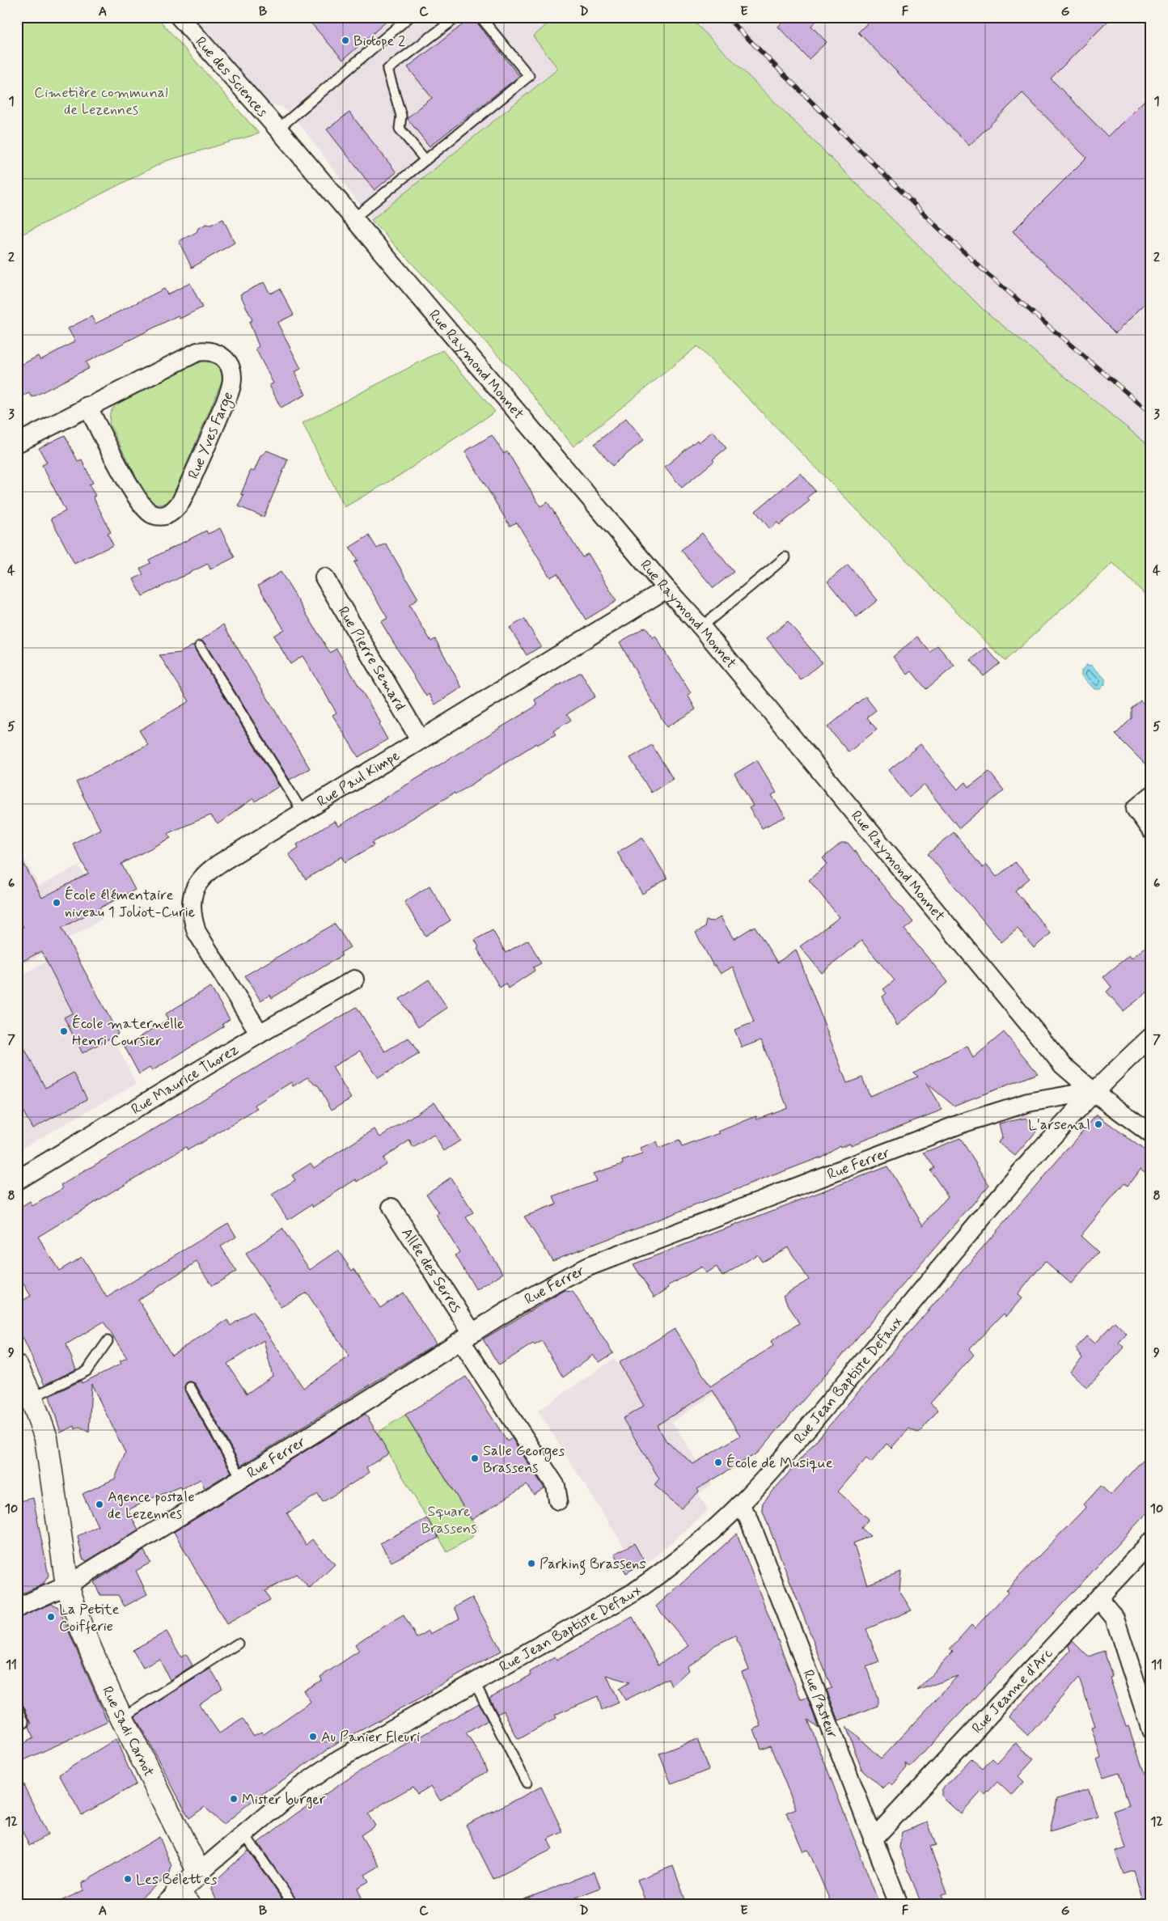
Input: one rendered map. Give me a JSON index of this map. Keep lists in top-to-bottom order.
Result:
{
  "streets": {
    "street": [
      "Rue des Sciences",
      "Rue Raymond Monnet",
      "Rue Yves Farge",
      "Rue Pierre Semard",
      "Rue Paul Kimpe",
      "Rue Maurice Thorez",
      "Rue Ferrer",
      "Allée des Serres",
      "Rue Jean Baptiste Defaux",
      "Rue Jeanne d'Arc",
      "Rue Pasteur",
      "Rue Sadi Carnot"
    ]
  },
  "crossings": [
    ["Rue des Sciences", "Rue Raymond Monnet"],
    ["Rue Raymond Monnet", "Rue Paul Kimpe"],
    ["Rue Raymond Monnet", "Rue Ferrer"],
    ["Rue Raymond Monnet", "Rue Jean Baptiste Defaux"],
    ["Rue Pierre Semard", "Rue Paul Kimpe"],
    ["Rue Paul Kimpe", "Rue Maurice Thorez"],
    ["Rue Ferrer", "Allée des Serres"],
    ["Rue Ferrer", "Rue Jean Baptiste Defaux"],
    ["Rue Ferrer", "Rue Sadi Carnot"],
    ["Rue Jean Baptiste Defaux", "Rue Pasteur"],
    ["Rue Jean Baptiste Defaux", "Rue Sadi Carnot"],
    ["Rue Jeanne d'Arc", "Rue Pasteur"]
  ],
  "parks": ["Cimetière communal de Lezennes", "Square Brassens"],
  "places": [
    "Biotope 2",
    "École élémentaire niveau 1 Joliot-Curie",
    "École maternelle Henri Coursier",
    "L'arsenal",
    "Salle Georges Brassens",
    "École de Musique",
    "Agence postale de Lezennes",
    "Parking Brassens",
    "La Petite Coifferie",
    "Au Panier Fleuri",
    "Mister burger",
    "Les Belettes"
  ],
  "grid": {
    "columns": [
      "A",
      "B",
      "C",
      "D",
      "E",
      "F",
      "G"
    ],
    "rows": [
      "1",
      "2",
      "3",
      "4",
      "5",
      "6",
      "7",
      "8",
      "9",
      "10",
      "11",
      "12"
    ]
  }
}
